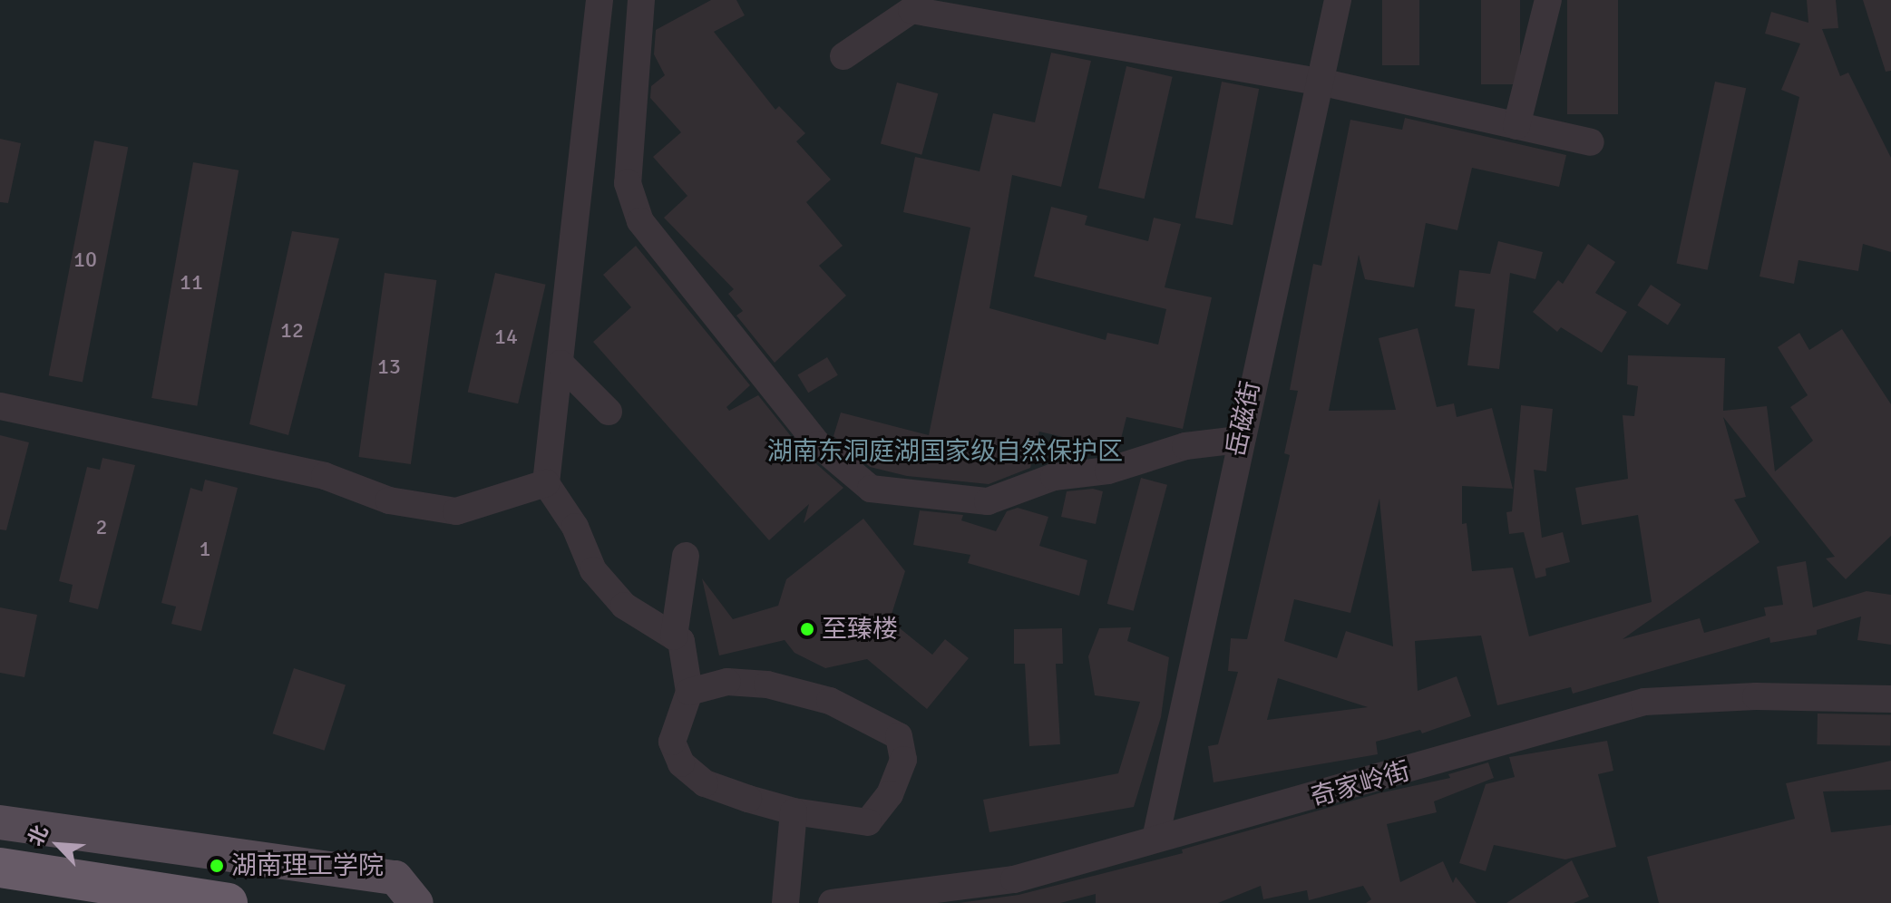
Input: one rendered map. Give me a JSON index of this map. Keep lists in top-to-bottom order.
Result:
{
  "streets": {
    "street": ["岳磁街", "奇家岭街"]
  },
  "crossings": [
    ["岳磁街", "奇家岭街"]
  ],
  "parks": ["湖南东洞庭湖国家级自然保护区"],
  "places": ["至臻楼", "湖南理工学院"],
  "house_numbers": [
    "10",
    "11",
    "12",
    "14",
    "13",
    "2",
    "1"
  ],
  "north": "top left"
}
